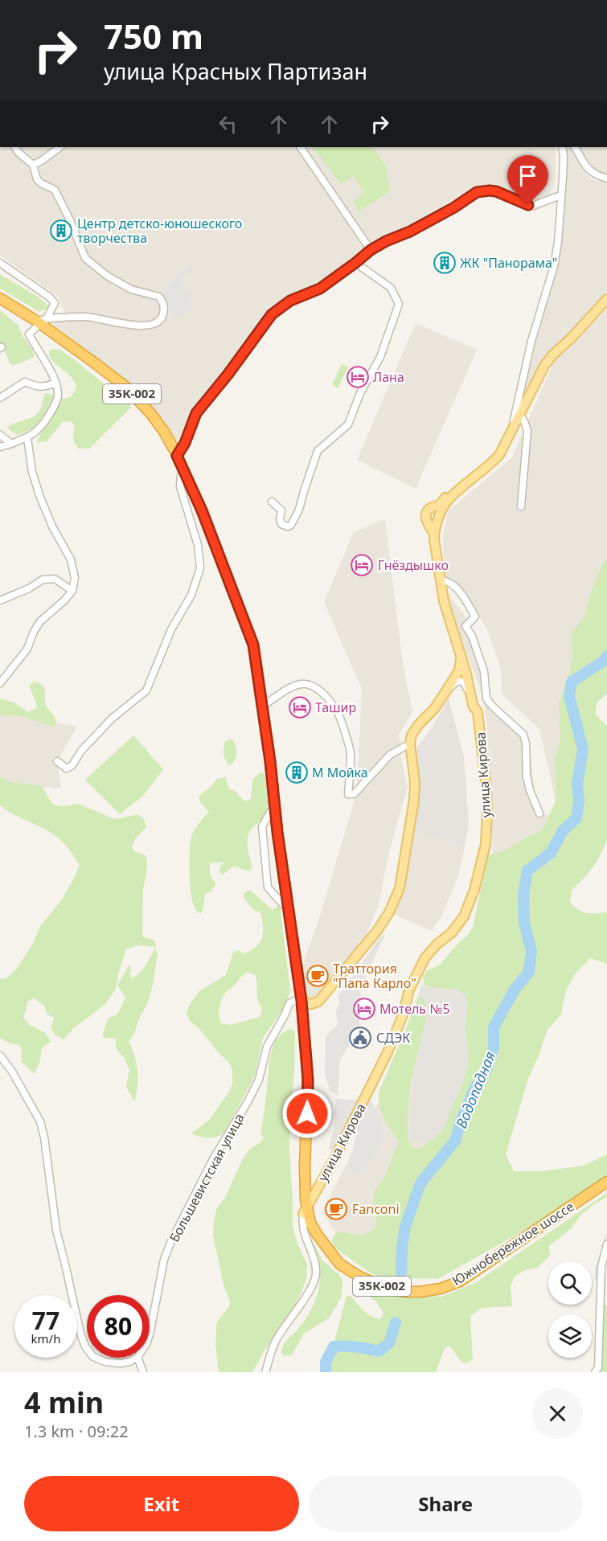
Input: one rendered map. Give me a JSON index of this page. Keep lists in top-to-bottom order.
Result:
{
  "streets": {
    "highway": ["35К-002", "Южнобережное шоссе"],
    "main road": ["улица Кирова"],
    "street": ["Большевистская улица"]
  },
  "crossings": [
    ["улица Кирова", "Южнобережное шоссе"],
    ["Большевистская улица", "Южнобережное шоссе"]
  ],
  "water": ["Водопадная"],
  "places": {
    "building": ["Центр детско-юношеского творчества", "ЖК \"Панорама\"", "М Мойка"],
    "hotel": [
      "Лана",
      "Гнёздышко",
      "Ташир",
      "Мотель №5"
    ],
    "cafe": ["Траттория \"Папа Карло\"", "Fanconi"],
    "public building": ["СДЭК"]
  },
  "page": {
    "turn": ["750 m", "улица Красных Партизан"],
    "speed": "77 km/h",
    "limit": "80",
    "heading": ["4 min", "1.3 km · 09:22"],
    "buttons": ["Exit", "Share"]
  }
}
